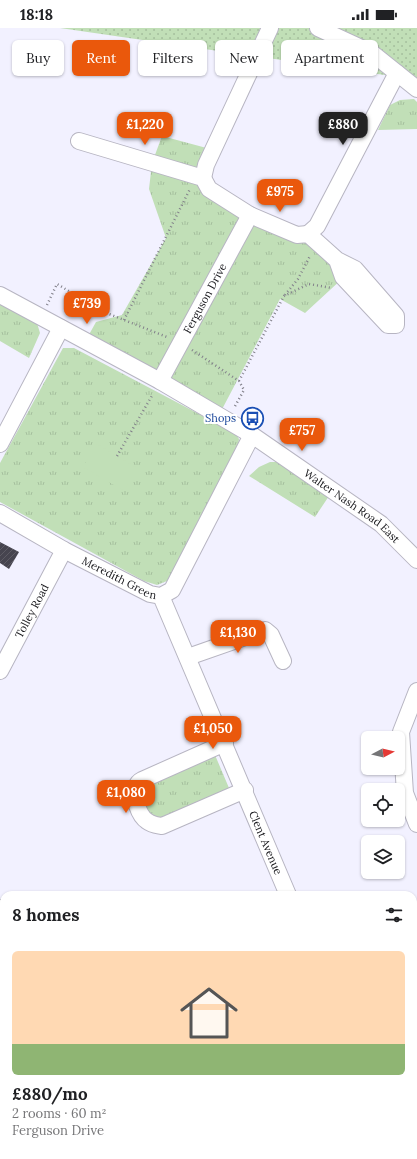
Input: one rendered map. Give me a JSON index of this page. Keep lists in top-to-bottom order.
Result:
{
  "streets": {
    "street": [
      "Ferguson Drive",
      "Walter Nash Road East",
      "Meredith Green",
      "Tolley Road",
      "Clent Avenue"
    ]
  },
  "crossings": [
    ["Ferguson Drive", "Walter Nash Road East"],
    ["Walter Nash Road East", "Meredith Green"],
    ["Meredith Green", "Tolley Road"],
    ["Meredith Green", "Clent Avenue"]
  ],
  "places": {
    "bus stop": ["Shops"]
  },
  "north": "right",
  "page": {
    "status": "18:18",
    "chip": [
      "Buy",
      "Rent",
      "Filters",
      "New",
      "Apartment"
    ],
    "price": [
      "£1,220",
      "£880",
      "£975",
      "£739",
      "£757",
      "£1,130",
      "£1,050",
      "£1,080"
    ],
    "heading": "8 homes",
    "list": [
      {
        "name": "£880/mo",
        "note": "2 rooms · 60 m² · Ferguson Drive"
      }
    ]
  }
}
